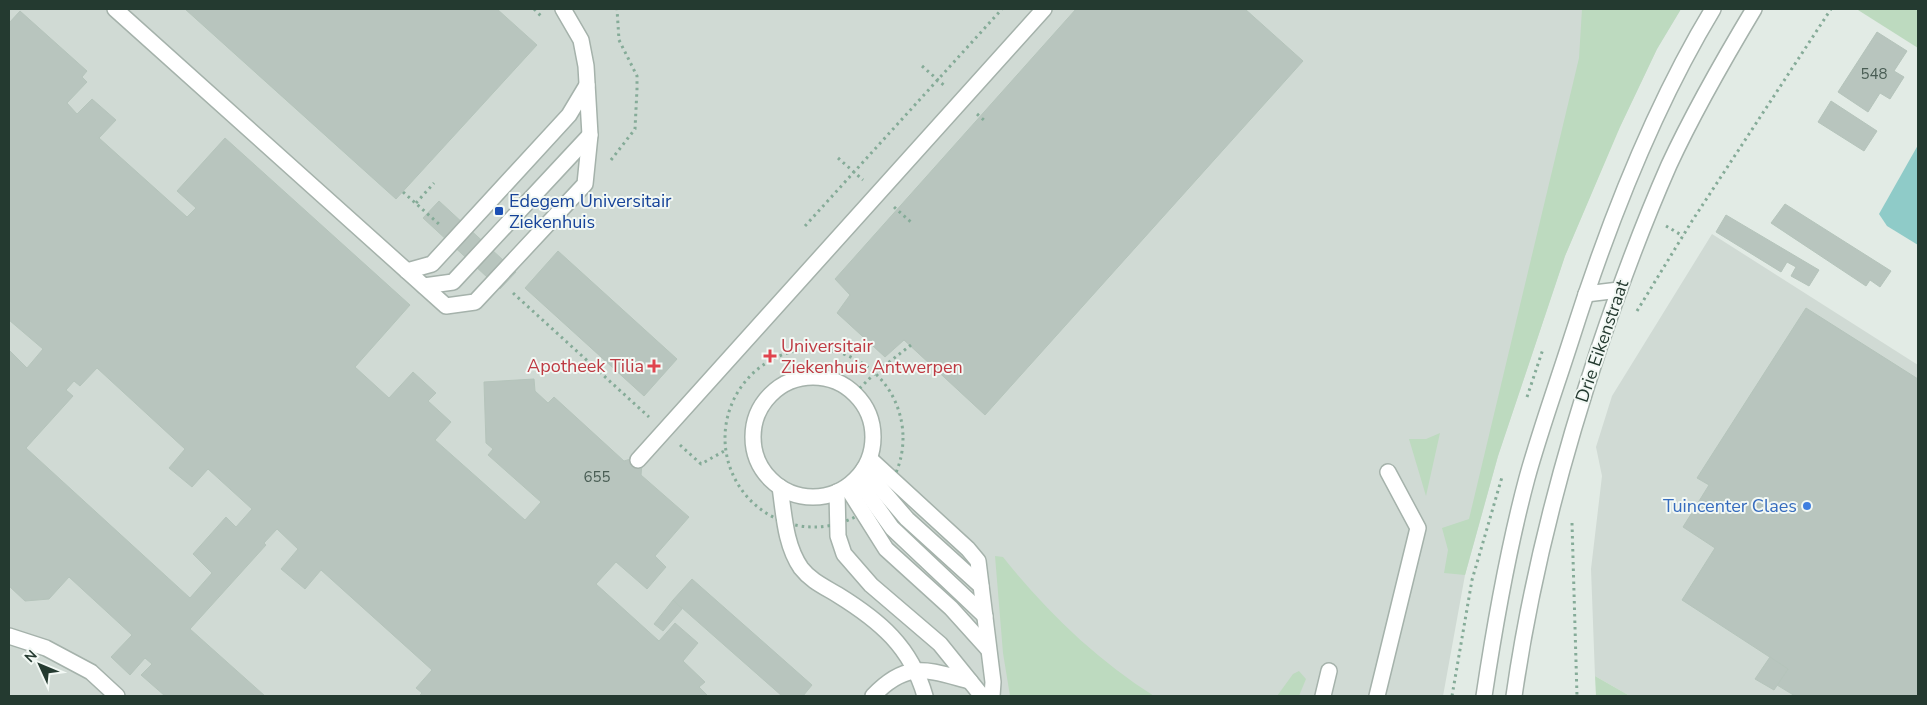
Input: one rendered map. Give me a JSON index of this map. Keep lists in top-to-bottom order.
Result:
{
  "streets": {
    "street": ["Drie Eikenstraat"]
  },
  "places": {
    "transit": ["Edegem Universitair Ziekenhuis"],
    "health": ["Universitair Ziekenhuis Antwerpen", "Apotheek Tilia"],
    "other": ["Tuincenter Claes"]
  },
  "house_numbers": ["548", "655"],
  "north": "top left"
}
